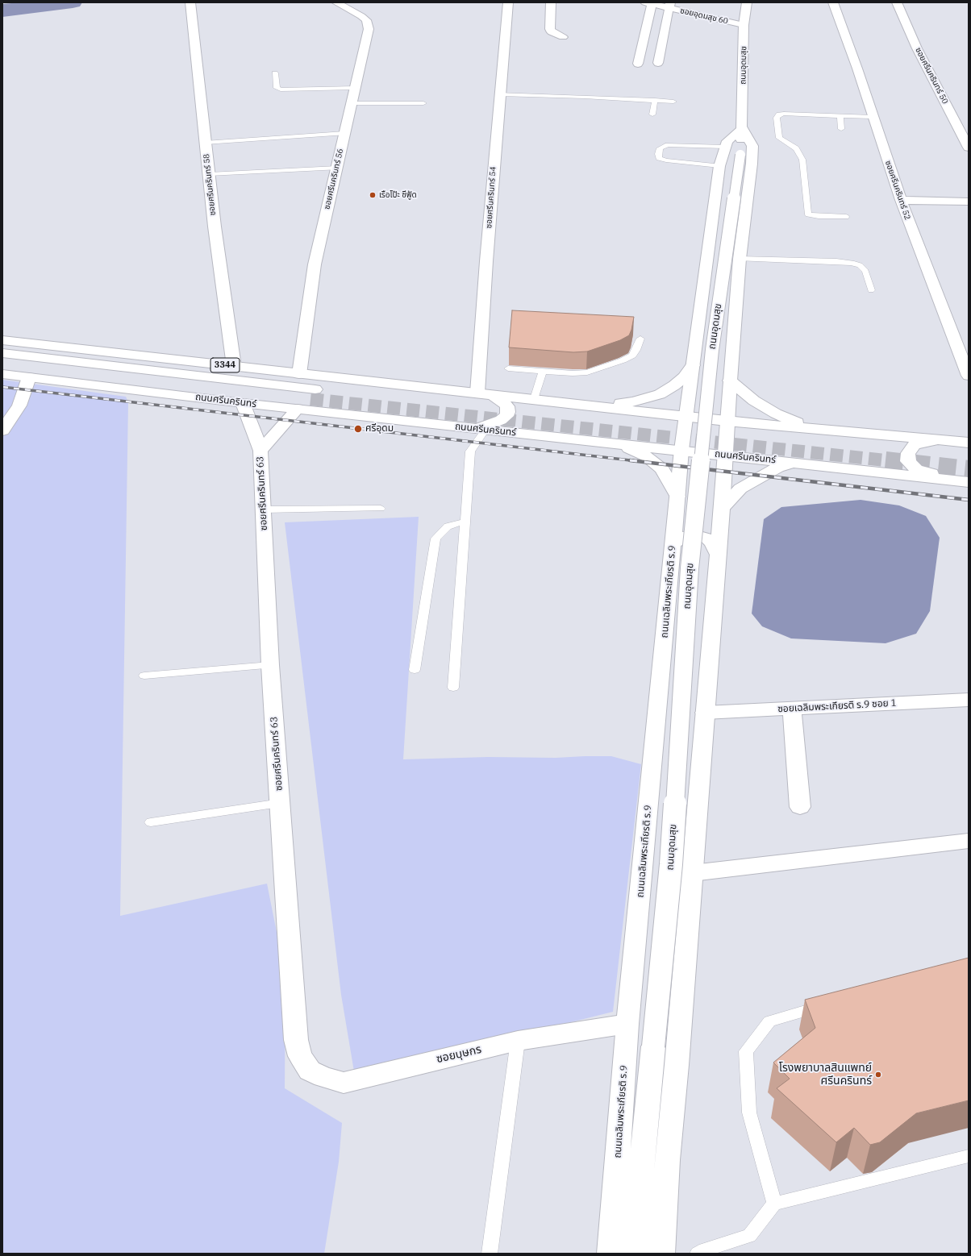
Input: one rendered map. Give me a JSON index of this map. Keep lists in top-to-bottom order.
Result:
{
  "streets": {
    "main road": [
      "ซอยอุดมสุข 60",
      "ถนนอุดมสุข",
      "ซอยศรีนครินทร์ 50",
      "ซอยศรีนครินทร์ 56",
      "ซอยศรีนครินทร์ 58",
      "ซอยศรีนครินทร์ 52",
      "ซอยศรีนครินทร์ 54",
      "3344",
      "ถนนศรีนครินทร์",
      "ซอยศรีนครินทร์ 63",
      "ถนนเฉลิมพระเกียรติ ร.9",
      "ซอยเฉลิมพระเกียรติ ร.9 ซอย 1",
      "ซอยบุษกร"
    ]
  },
  "crossings": [
    ["ซอยอุดมสุข 60", "ถนนอุดมสุข"],
    ["ถนนอุดมสุข", "ถนนศรีนครินทร์"],
    ["ถนนอุดมสุข", "ถนนเฉลิมพระเกียรติ ร.9"],
    ["ซอยศรีนครินทร์ 56", "3344"],
    ["ซอยศรีนครินทร์ 58", "3344"],
    ["ซอยศรีนครินทร์ 54", "3344"],
    ["ถนนศรีนครินทร์", "ซอยศรีนครินทร์ 63"],
    ["ถนนศรีนครินทร์", "ถนนเฉลิมพระเกียรติ ร.9"],
    ["ซอยศรีนครินทร์ 63", "ซอยบุษกร"],
    ["ถนนเฉลิมพระเกียรติ ร.9", "ซอยบุษกร"]
  ],
  "places": ["เรือโป๊ะ ซีฟู้ด", "ศรีอุดม", "โรงพยาบาลสินแพทย์ ศรีนครินทร์"]
}
